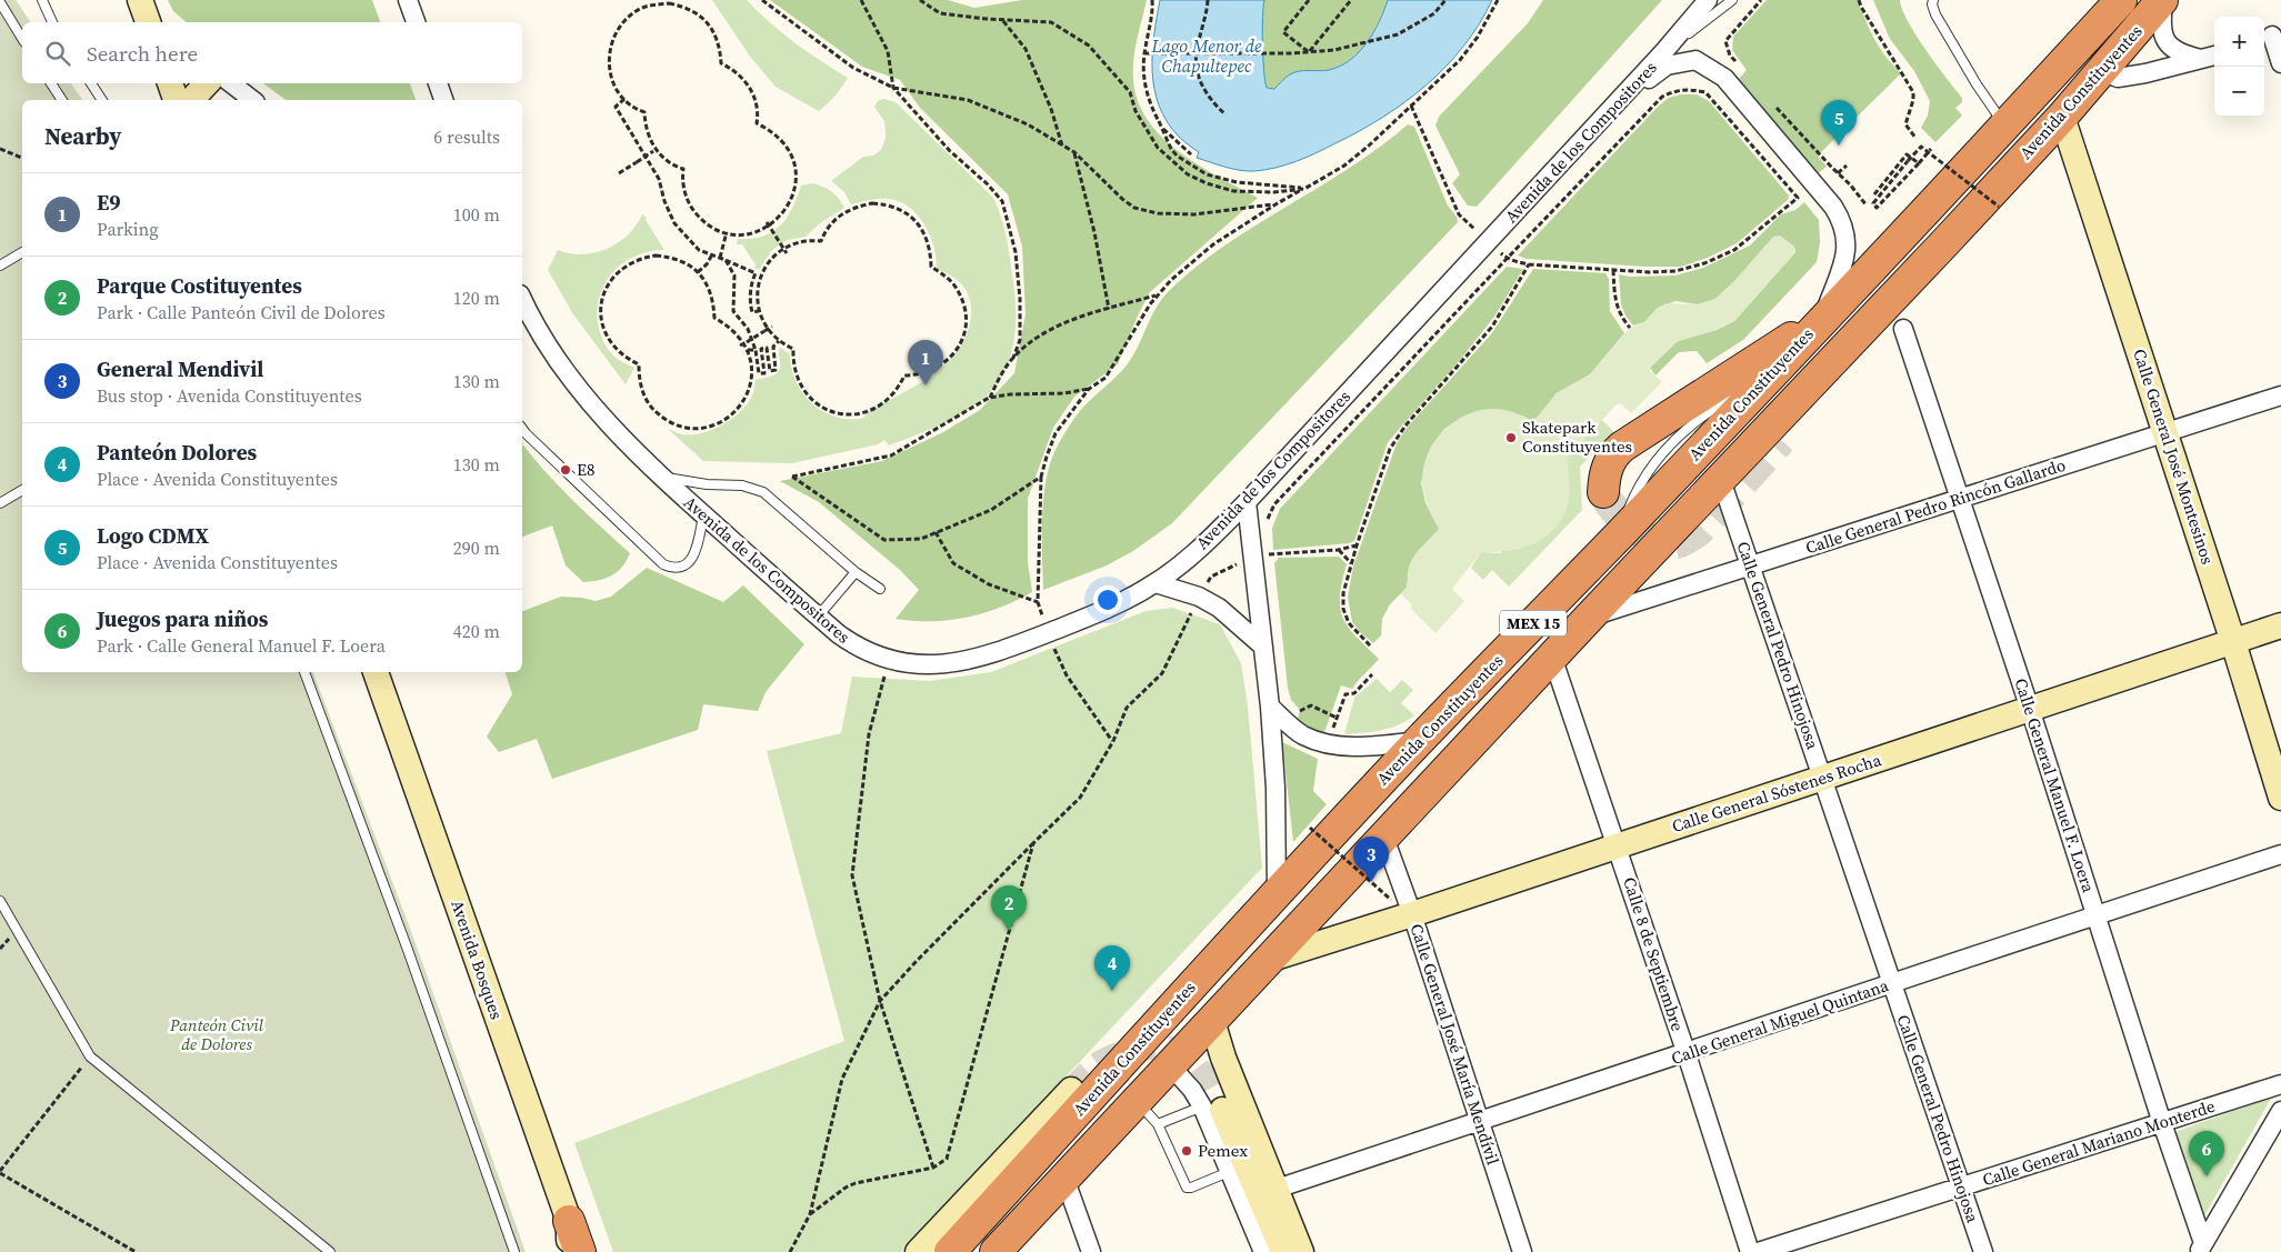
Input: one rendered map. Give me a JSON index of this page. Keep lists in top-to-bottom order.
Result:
{
  "streets": {
    "highway": ["Avenida Constituyentes", "MEX 15"],
    "street": [
      "Avenida de los Compositores",
      "Calle General José Montesinos",
      "Calle General Pedro Rincón Gallardo",
      "Calle General Pedro Hinojosa",
      "Calle General Manuel F. Loera",
      "Calle General Sóstenes Rocha",
      "Calle 8 de Septiembre",
      "Avenida Bosques",
      "Calle General Miguel Quintana",
      "Calle General José María Mendívil",
      "Calle General Mariano Monterde"
    ]
  },
  "crossings": [
    ["Avenida Constituyentes", "Calle General José Montesinos"],
    ["Avenida Constituyentes", "Calle General Pedro Rincón Gallardo"],
    ["Avenida Constituyentes", "Calle General Pedro Hinojosa"],
    ["Avenida Constituyentes", "Calle General Sóstenes Rocha"],
    ["Avenida Constituyentes", "Calle 8 de Septiembre"],
    ["Avenida Constituyentes", "Calle General José María Mendívil"],
    ["Calle General José Montesinos", "Calle General Pedro Rincón Gallardo"],
    ["Calle General José Montesinos", "Calle General Sóstenes Rocha"],
    ["Calle General Pedro Rincón Gallardo", "Calle General Pedro Hinojosa"],
    ["Calle General Pedro Rincón Gallardo", "Calle General Manuel F. Loera"],
    ["Calle General Pedro Hinojosa", "Calle General Sóstenes Rocha"],
    ["Calle General Pedro Hinojosa", "Calle General Miguel Quintana"],
    ["Calle General Pedro Hinojosa", "Calle General Mariano Monterde"],
    ["Calle General Manuel F. Loera", "Calle General Sóstenes Rocha"],
    ["Calle General Manuel F. Loera", "Calle General Miguel Quintana"],
    ["Calle General Manuel F. Loera", "Calle General Mariano Monterde"],
    ["Calle General Sóstenes Rocha", "Calle 8 de Septiembre"],
    ["Calle General Sóstenes Rocha", "Calle General José María Mendívil"],
    ["Calle 8 de Septiembre", "Calle General Miguel Quintana"],
    ["Calle General Miguel Quintana", "Calle General José María Mendívil"]
  ],
  "water": ["Lago Menor de Chapultepec"],
  "parks": ["Panteón Civil de Dolores"],
  "places": ["Skatepark Constituyentes", "E8", "Pemex"],
  "page": {
    "map_buttons": ["+", "−"],
    "search": "Search here",
    "pins": [
      "5",
      "1",
      "3",
      "2",
      "4",
      "6"
    ],
    "heading": ["Nearby", "6 results"],
    "list": [
      {
        "mark": "1",
        "name": "E9",
        "note": "Parking",
        "value": "100 m"
      },
      {
        "mark": "2",
        "name": "Parque Costituyentes",
        "note": "Park · Calle Panteón Civil de Dolores",
        "value": "120 m"
      },
      {
        "mark": "3",
        "name": "General Mendivil",
        "note": "Bus stop · Avenida Constituyentes",
        "value": "130 m"
      },
      {
        "mark": "4",
        "name": "Panteón Dolores",
        "note": "Place · Avenida Constituyentes",
        "value": "130 m"
      },
      {
        "mark": "5",
        "name": "Logo CDMX",
        "note": "Place · Avenida Constituyentes",
        "value": "290 m"
      },
      {
        "mark": "6",
        "name": "Juegos para niños",
        "note": "Park · Calle General Manuel F. Loera",
        "value": "420 m"
      }
    ]
  }
}
